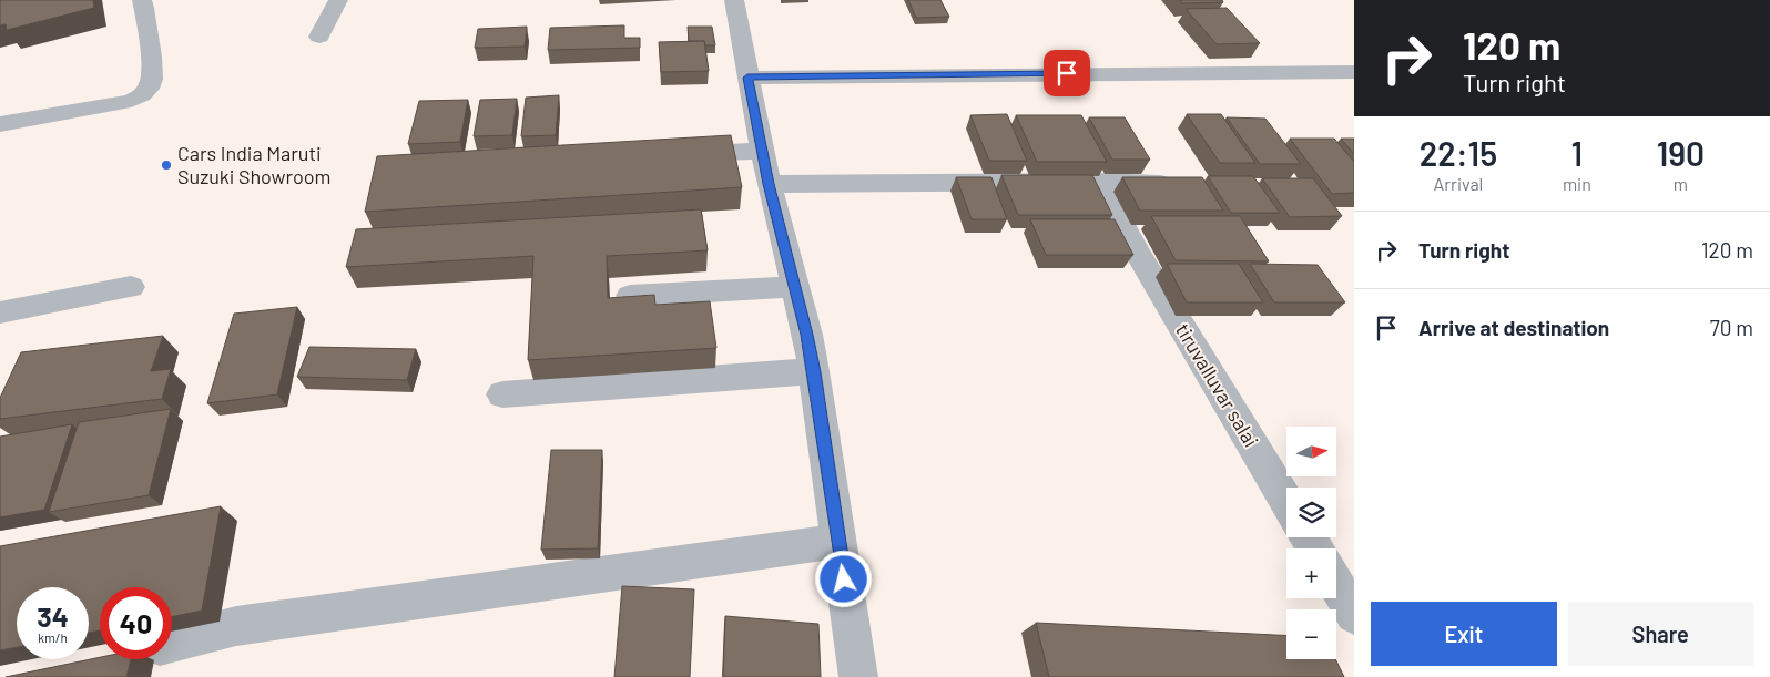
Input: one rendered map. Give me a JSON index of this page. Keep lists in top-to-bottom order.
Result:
{
  "streets": {
    "street": ["tiruvalluvar salai"]
  },
  "places": ["Cars India Maruti Suzuki Showroom"],
  "north": "right",
  "page": {
    "turn": ["120 m", "Turn right"],
    "eta": [
      "22:15",
      "Arrival",
      "1",
      "min",
      "190",
      "m"
    ],
    "list": [
      {
        "name": "Turn right",
        "value": "120 m"
      },
      {
        "name": "Arrive at destination",
        "value": "70 m"
      }
    ],
    "map_buttons": ["+", "−"],
    "speed": "34 km/h",
    "limit": "40",
    "buttons": ["Exit", "Share"]
  }
}
